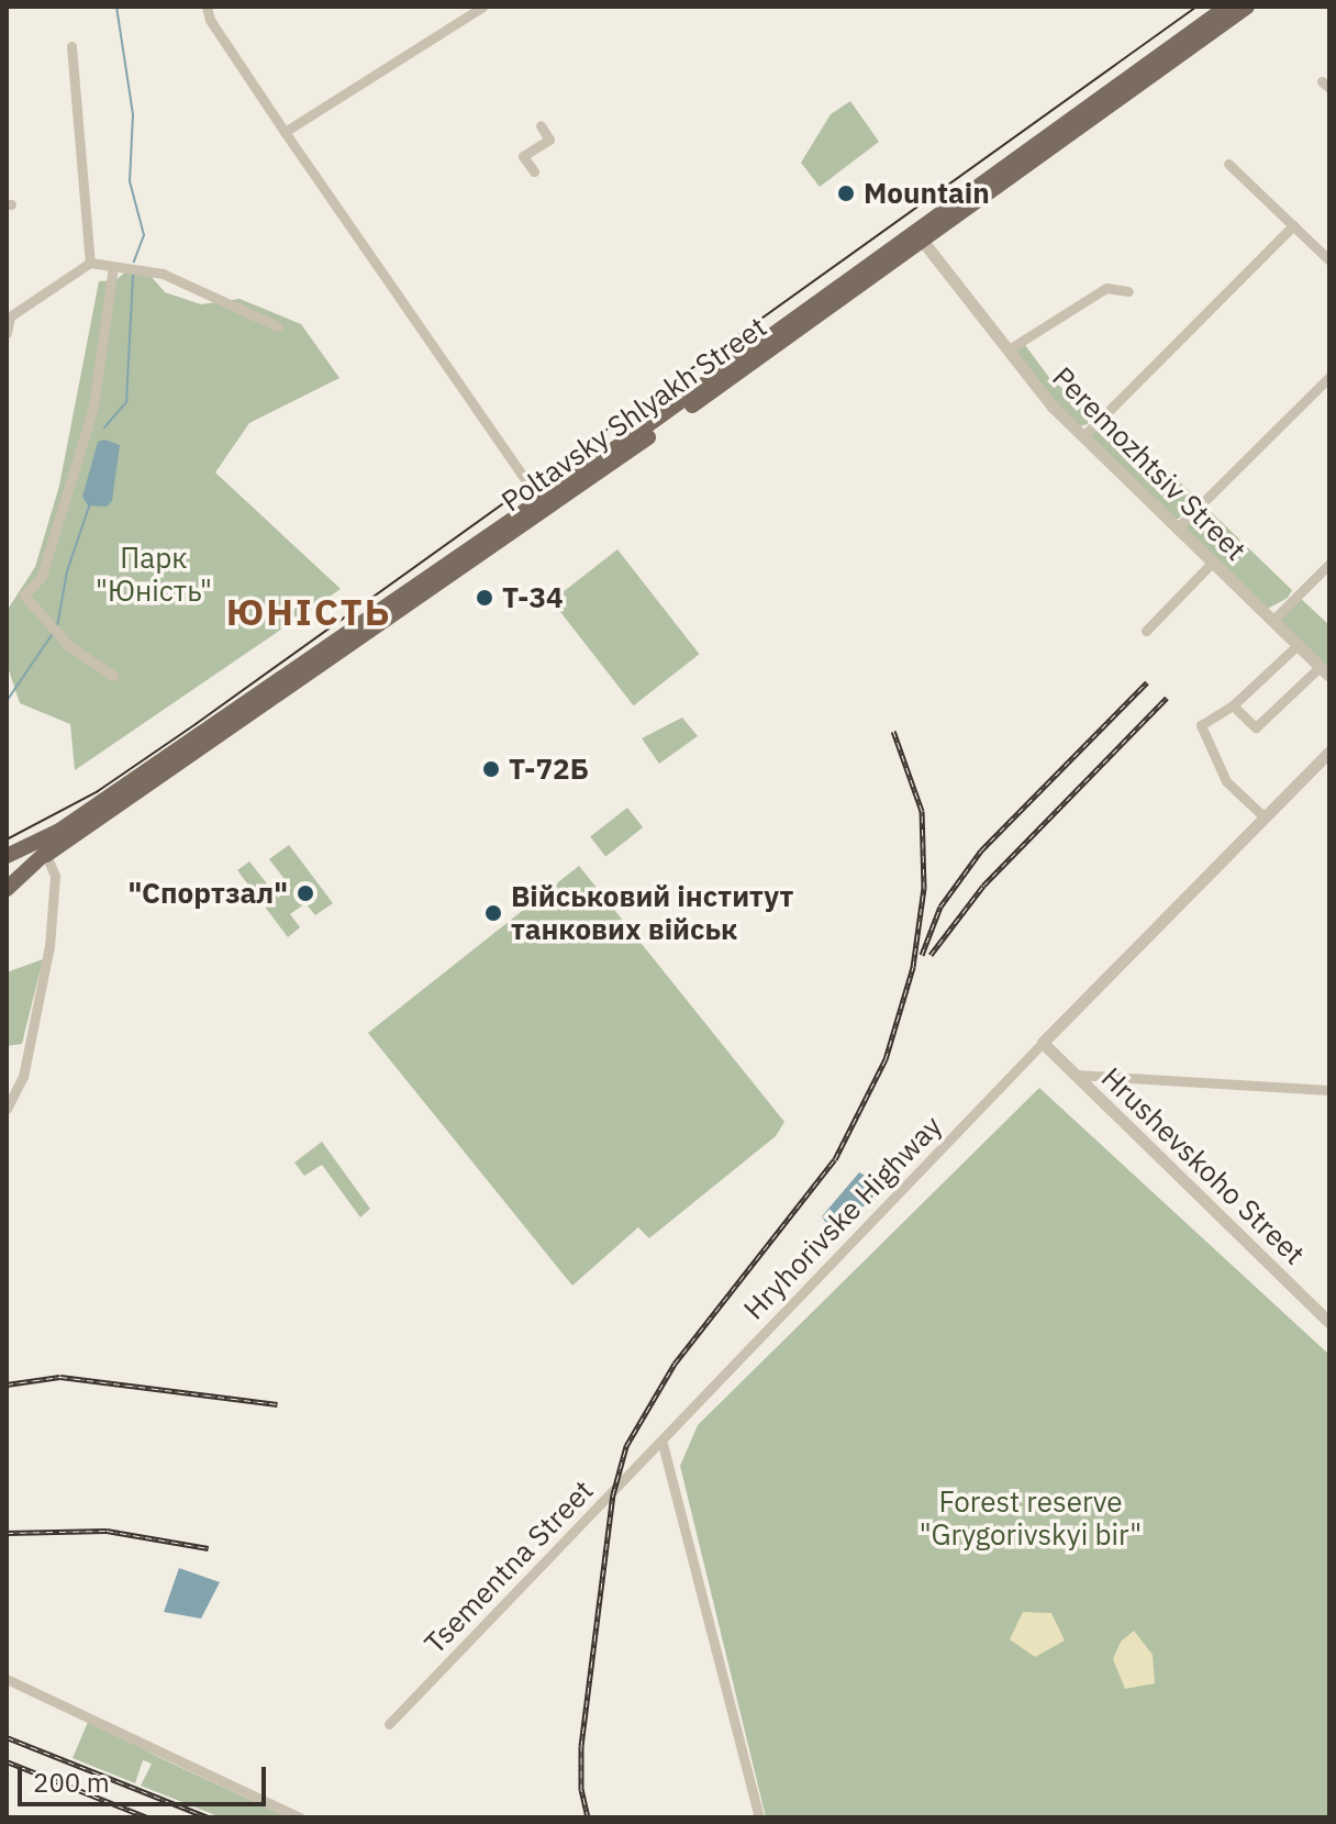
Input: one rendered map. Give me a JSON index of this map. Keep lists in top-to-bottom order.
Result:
{
  "streets": {
    "main road": ["Poltavsky Shlyakh Street"],
    "street": [
      "Peremozhtsiv Street",
      "Hrushevskoho Street",
      "Hryhorivske Highway",
      "Tsementna Street"
    ]
  },
  "crossings": [
    ["Poltavsky Shlyakh Street", "Peremozhtsiv Street"],
    ["Hrushevskoho Street", "Hryhorivske Highway"],
    ["Hryhorivske Highway", "Tsementna Street"]
  ],
  "districts": ["ЮНІСТЬ"],
  "parks": ["Парк \"Юність\"", "Forest reserve \"Grygorivskyi bir\""],
  "places": [
    "Mountain",
    "T-34",
    "Т-72Б",
    "\"Спортзал\"",
    "Військовий інститут танкових військ"
  ],
  "scale_bar": "200 m"
}
